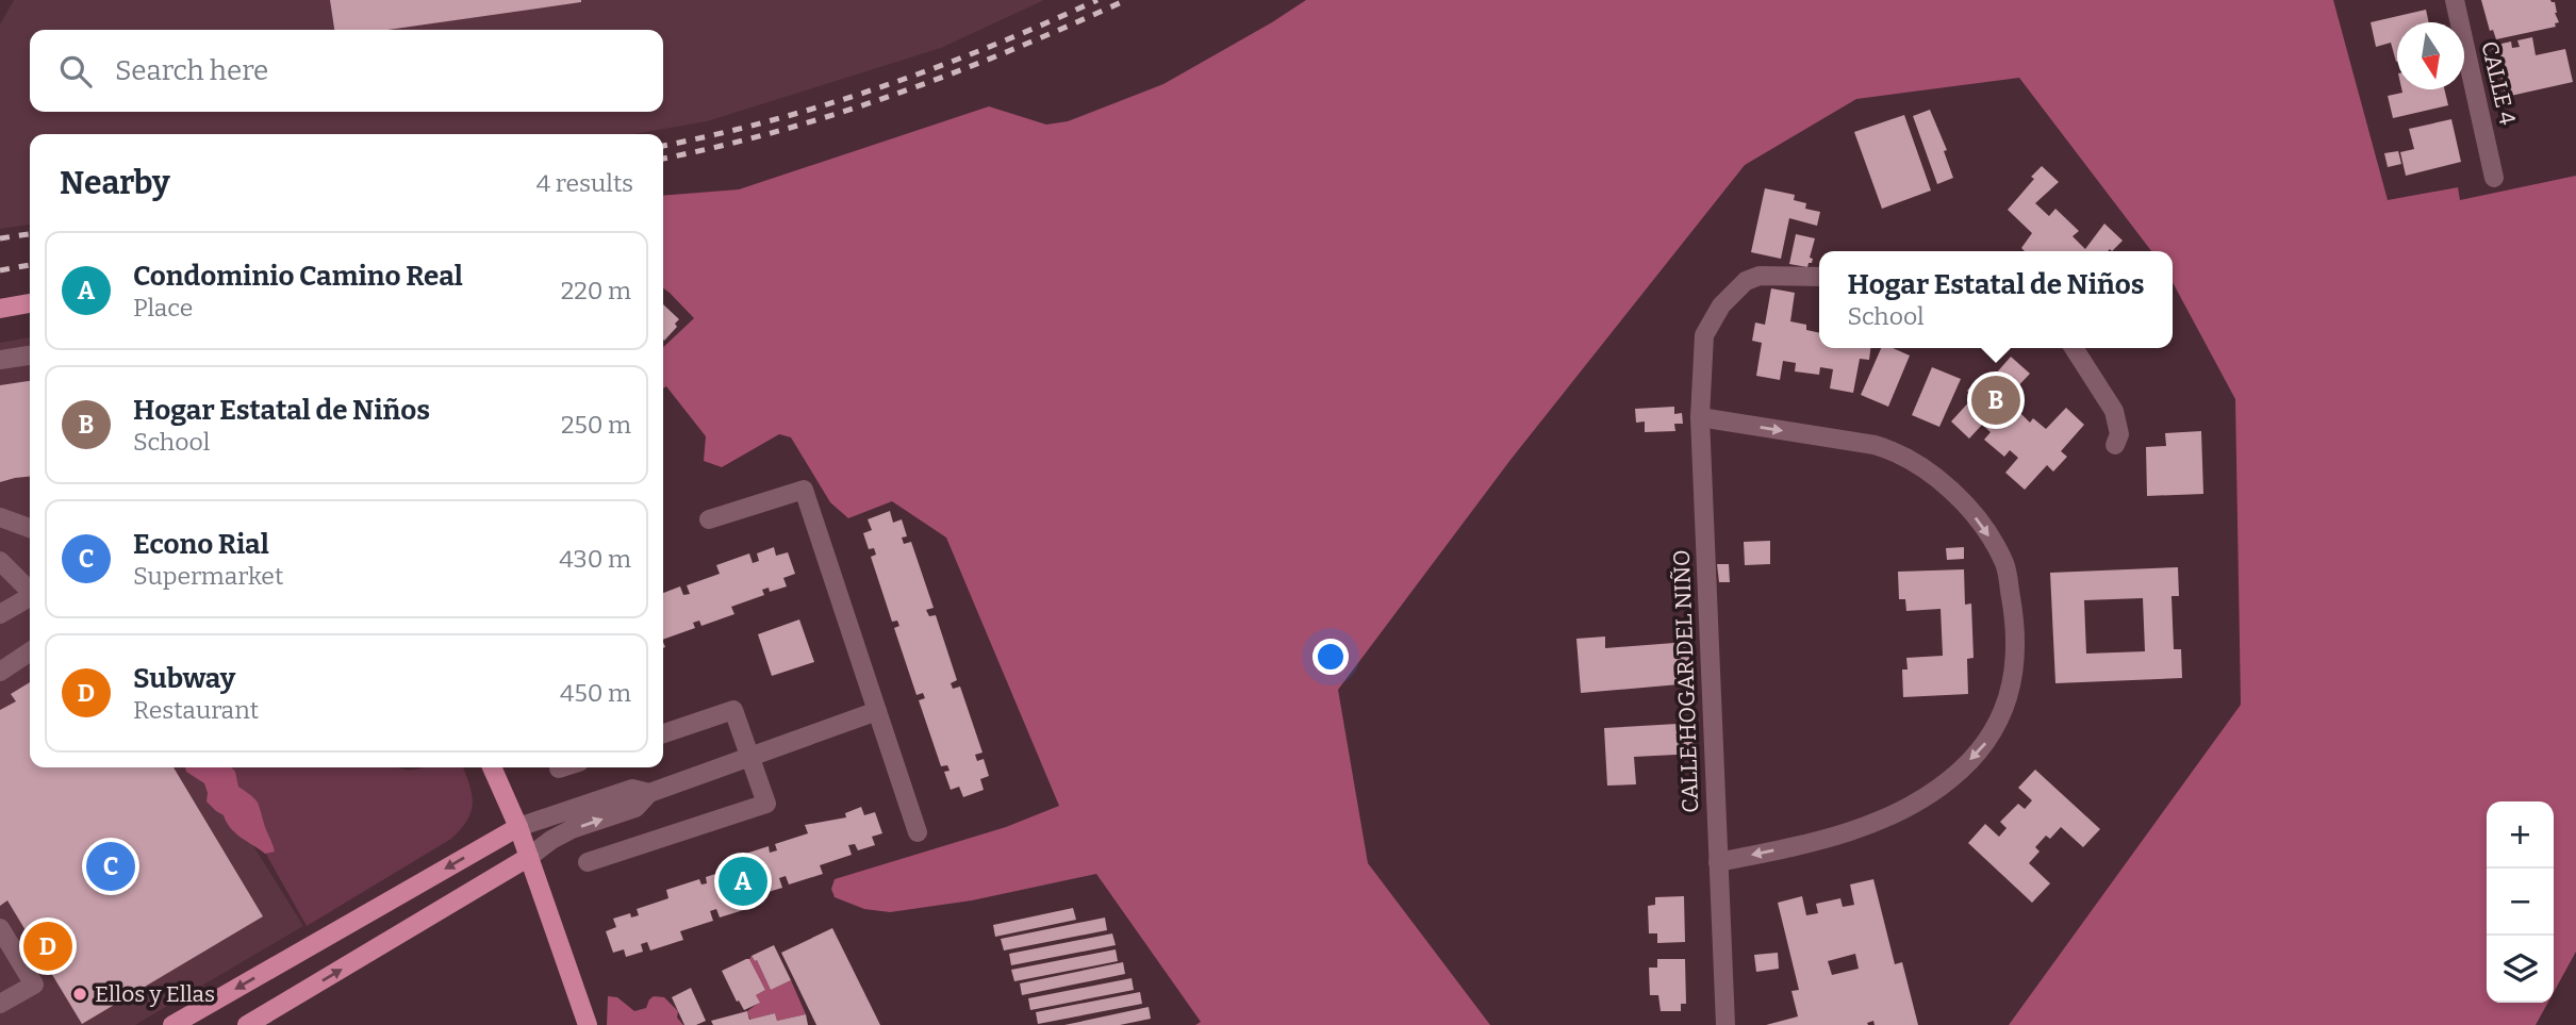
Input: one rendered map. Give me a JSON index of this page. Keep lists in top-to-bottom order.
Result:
{
  "streets": {
    "street": ["CALLE 4", "CALLE HOGAR DEL NIÑO"]
  },
  "places": ["Ellos y Ellas"],
  "north": "bottom",
  "page": {
    "search": "Search here",
    "heading": ["Nearby", "4 results"],
    "list": [
      {
        "mark": "A",
        "name": "Condominio Camino Real",
        "note": "Place",
        "value": "220 m"
      },
      {
        "mark": "B",
        "name": "Hogar Estatal de Niños",
        "note": "School",
        "value": "250 m"
      },
      {
        "mark": "C",
        "name": "Econo Rial",
        "note": "Supermarket",
        "value": "430 m"
      },
      {
        "mark": "D",
        "name": "Subway",
        "note": "Restaurant",
        "value": "450 m"
      }
    ],
    "popup": ["Hogar Estatal de Niños", "School"],
    "pins": [
      "B",
      "C",
      "A",
      "D"
    ],
    "map_buttons": ["+", "−"]
  }
}
